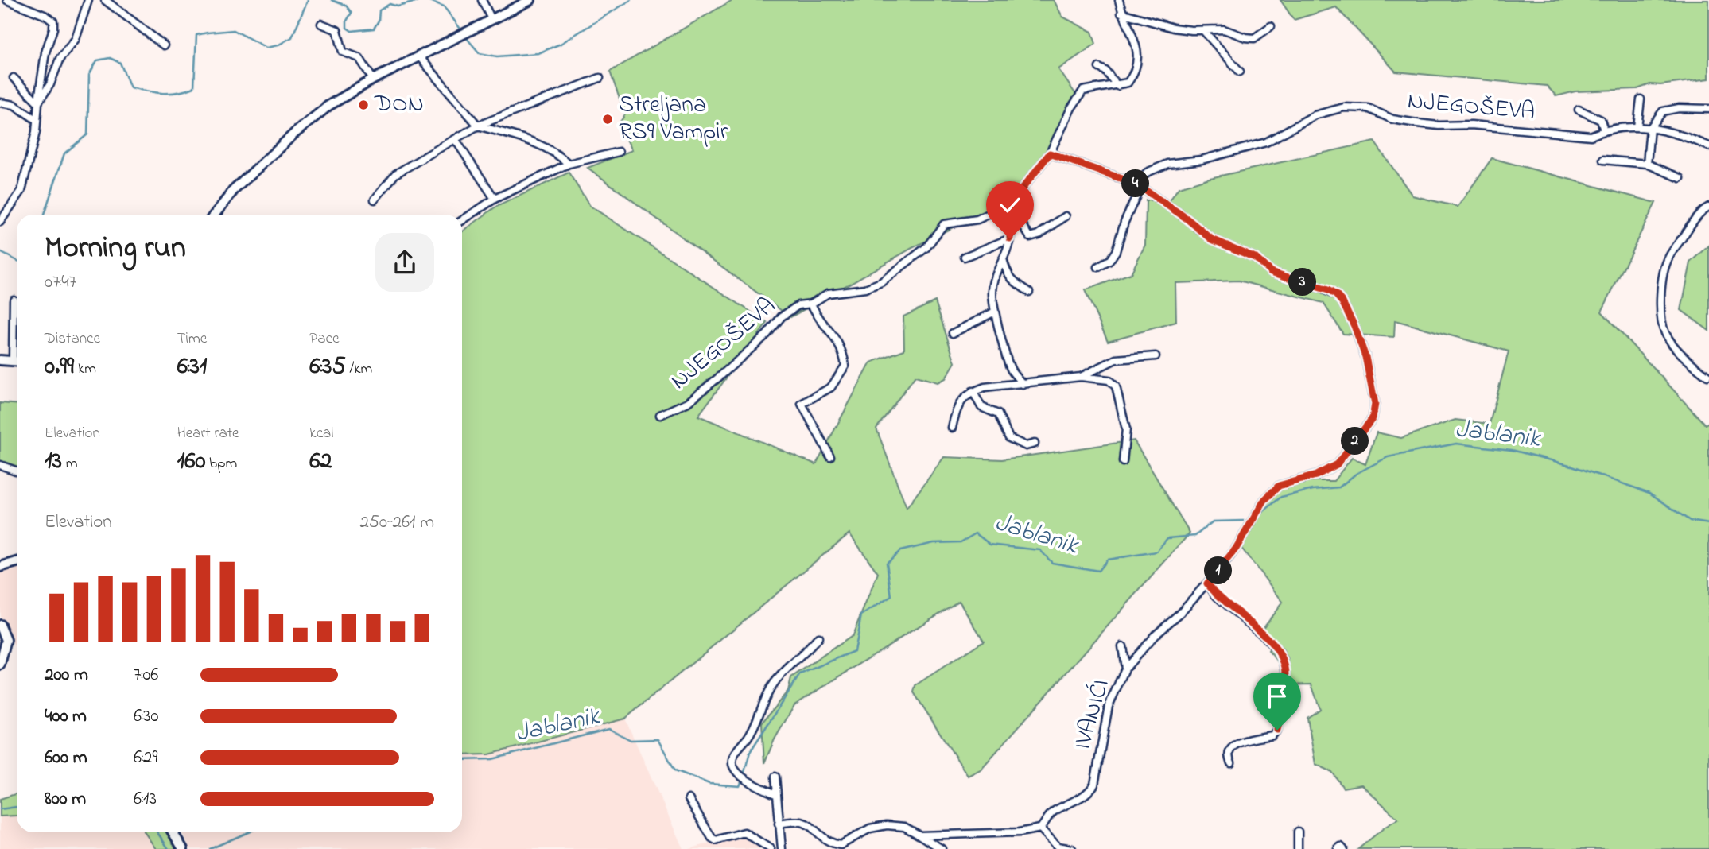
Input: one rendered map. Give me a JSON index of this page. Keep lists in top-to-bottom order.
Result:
{
  "streets": {
    "street": ["NJEGOŠEVA", "IVANIĆI"]
  },
  "crossings": [
    ["NJEGOŠEVA", "IVANIĆI"]
  ],
  "water": ["Jablanik"],
  "places": ["DON", "Streljana RS9 Vampir"],
  "page": {
    "pins": [
      "4",
      "3",
      "2",
      "1"
    ],
    "heading": ["Morning run", "07:47"],
    "stats": [
      ["Distance", "0.99 km"],
      ["Time", "6:31"],
      ["Pace", "6:35 /km"],
      ["Elevation", "13 m"],
      ["Heart rate", "160 bpm"],
      ["kcal", "62"]
    ],
    "chart": ["Elevation", "250–261 m"],
    "list": [
      {
        "name": "200 m",
        "note": "7:06"
      },
      {
        "name": "400 m",
        "note": "6:30"
      },
      {
        "name": "600 m",
        "note": "6:29"
      },
      {
        "name": "800 m",
        "note": "6:13"
      }
    ]
  }
}
